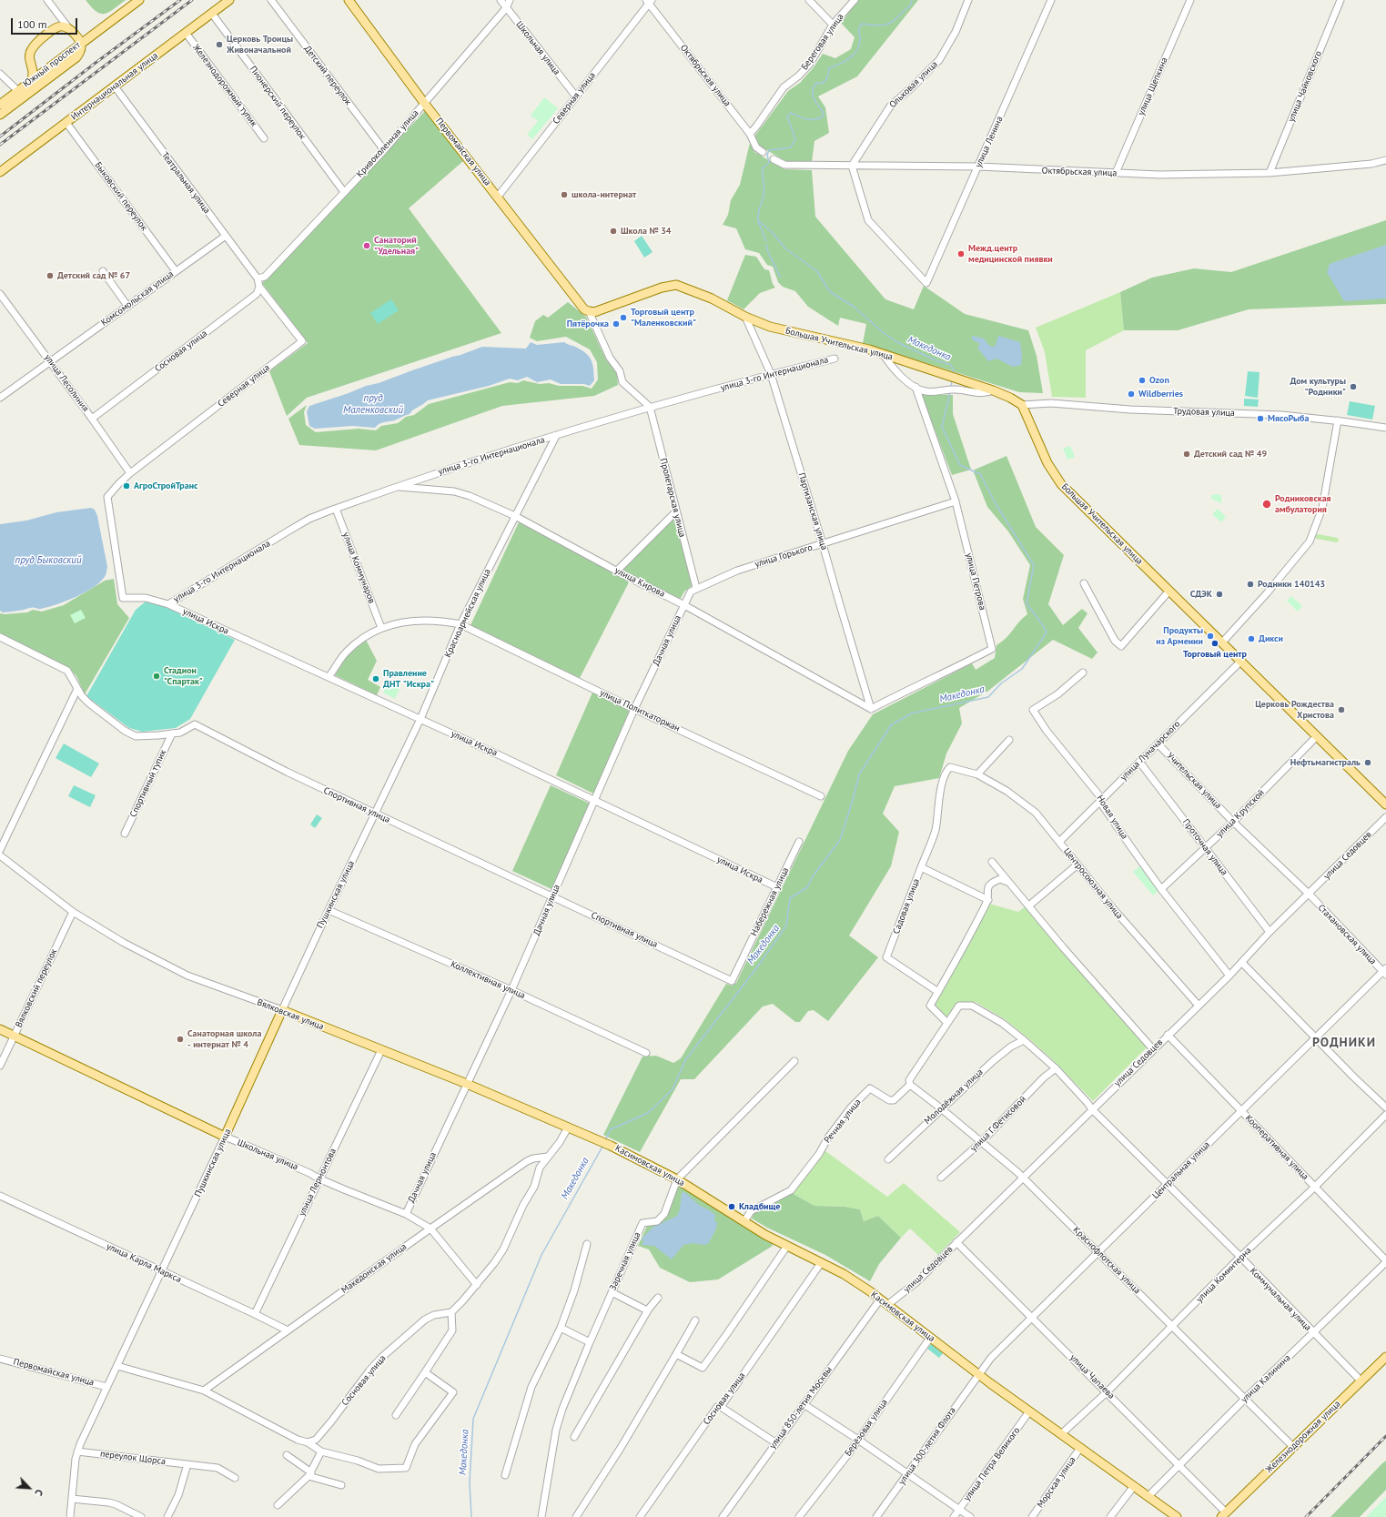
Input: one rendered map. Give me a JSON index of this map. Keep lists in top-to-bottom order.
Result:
{
  "streets": {
    "main road": [
      "Школьная улица",
      "Южный проспект",
      "Интернациональная улица",
      "Первомайская улица",
      "Большая Учительская улица",
      "Пушкинская улица",
      "Вялковская улица",
      "Касимовская улица",
      "Железнодорожная улица"
    ],
    "street": [
      "Береговая улица",
      "Детский переулок",
      "Октябрьская улица",
      "Ольховая улица",
      "Железнодорожный тупик",
      "улица Щепкина",
      "улица Чайковского",
      "Северная улица",
      "Пионерский переулок",
      "улица Ленина",
      "Кривоколенная улица",
      "Театральная улица",
      "Быковский переулок",
      "Комсомольская улица",
      "Сосновая улица",
      "улица 3-го Интернационала",
      "улица Лесолиния",
      "Трудовая улица",
      "Пролетарская улица",
      "Партизанская улица",
      "улица Горького",
      "улица Коммунаров",
      "улица Петрова",
      "улица Кирова",
      "Красноармейская улица",
      "улица Искра",
      "Дачная улица",
      "улица Политкаторжан",
      "улица Луначарского",
      "Учительская улица",
      "Спортивный тупик",
      "Спортивная улица",
      "улица Крупской",
      "Новая улица",
      "Проточная улица",
      "улица Седовцев",
      "Центросоюзная улица",
      "Набережная улица",
      "Садовая улица",
      "Стахановская улица",
      "Коллективная улица",
      "Вялковский переулок",
      "Молодёжная улица",
      "Речная улица",
      "улица Г.Фетисовой",
      "Кооперативная улица",
      "Центральная улица",
      "улица Лермонтова",
      "Краснофлотская улица",
      "Заречная улица",
      "улица Карла Маркса",
      "Македонская улица",
      "улица Коминтерна",
      "Коммунальная улица",
      "улица Чапаева",
      "улица Калинина",
      "улица 850-летия Москвы",
      "Берёзовая улица",
      "улица 300-летия Флота",
      "переулок Щорса",
      "улица Петра Великого",
      "Морская улица"
    ]
  },
  "crossings": [
    ["Береговая улица", "Октябрьская улица"],
    ["Школьная улица", "Северная улица"],
    ["Школьная улица", "Кривоколенная улица"],
    ["Школьная улица", "Дачная улица"],
    ["Школьная улица", "Пушкинская улица"],
    ["Школьная улица", "Вялковский переулок"],
    ["Школьная улица", "улица Лермонтова"],
    ["Школьная улица", "Македонская улица"],
    ["Детский переулок", "Кривоколенная улица"],
    ["Октябрьская улица", "Ольховая улица"],
    ["Октябрьская улица", "улица Щепкина"],
    ["Октябрьская улица", "улица Чайковского"],
    ["Октябрьская улица", "Северная улица"],
    ["Октябрьская улица", "улица Ленина"],
    ["Ольховая улица", "улица Ленина"],
    ["Железнодорожный тупик", "Интернациональная улица"],
    ["Интернациональная улица", "Пионерский переулок"],
    ["Интернациональная улица", "Театральная улица"],
    ["Интернациональная улица", "Быковский переулок"],
    ["Северная улица", "Первомайская улица"],
    ["Северная улица", "Сосновая улица"],
    ["Северная улица", "улица Лесолиния"],
    ["Северная улица", "улица Искра"],
    ["Пионерский переулок", "Кривоколенная улица"],
    ["Кривоколенная улица", "Первомайская улица"],
    ["Кривоколенная улица", "Театральная улица"],
    ["Первомайская улица", "Большая Учительская улица"],
    ["Первомайская улица", "Пушкинская улица"],
    ["Театральная улица", "Комсомольская улица"],
    ["Быковский переулок", "Комсомольская улица"],
    ["Комсомольская улица", "улица Лесолиния"],
    ["Большая Учительская улица", "Трудовая улица"],
    ["Большая Учительская улица", "Партизанская улица"],
    ["Большая Учительская улица", "улица Луначарского"],
    ["Большая Учительская улица", "улица Крупской"],
    ["Сосновая улица", "улица Лесолиния"],
    ["Сосновая улица", "Касимовская улица"],
    ["улица 3-го Интернационала", "Пролетарская улица"],
    ["улица 3-го Интернационала", "Партизанская улица"],
    ["улица 3-го Интернационала", "улица Коммунаров"],
    ["улица 3-го Интернационала", "улица Кирова"],
    ["улица 3-го Интернационала", "Красноармейская улица"],
    ["улица 3-го Интернационала", "улица Искра"],
    ["улица Лесолиния", "улица Искра"],
    ["Пролетарская улица", "улица Горького"],
    ["Партизанская улица", "улица Горького"],
    ["Партизанская улица", "улица Петрова"],
    ["Партизанская улица", "улица Кирова"],
    ["улица Горького", "улица Петрова"],
    ["улица Коммунаров", "улица Политкаторжан"],
    ["улица Петрова", "улица Кирова"],
    ["улица Кирова", "Красноармейская улица"],
    ["улица Кирова", "Дачная улица"],
    ["Красноармейская улица", "улица Искра"],
    ["Красноармейская улица", "улица Политкаторжан"],
    ["Красноармейская улица", "Спортивная улица"],
    ["Красноармейская улица", "Пушкинская улица"],
    ["улица Искра", "Дачная улица"],
    ["улица Искра", "улица Политкаторжан"],
    ["улица Искра", "Набережная улица"],
    ["Дачная улица", "улица Политкаторжан"],
    ["Дачная улица", "Спортивная улица"],
    ["Дачная улица", "Коллективная улица"],
    ["Дачная улица", "Вялковская улица"],
    ["улица Луначарского", "Учительская улица"],
    ["улица Луначарского", "Новая улица"],
    ["улица Луначарского", "Проточная улица"],
    ["улица Луначарского", "Центросоюзная улица"],
    ["Учительская улица", "улица Крупской"],
    ["Учительская улица", "улица Седовцев"],
    ["Учительская улица", "Стахановская улица"],
    ["Спортивный тупик", "Спортивная улица"],
    ["Спортивная улица", "Пушкинская улица"],
    ["Спортивная улица", "Набережная улица"],
    ["улица Крупской", "Новая улица"],
    ["улица Крупской", "Проточная улица"],
    ["Новая улица", "улица Седовцев"],
    ["Проточная улица", "улица Седовцев"],
    ["улица Седовцев", "Центросоюзная улица"],
    ["улица Седовцев", "Стахановская улица"],
    ["улица Седовцев", "Кооперативная улица"],
    ["улица Седовцев", "Касимовская улица"],
    ["улица Седовцев", "Краснофлотская улица"],
    ["улица Седовцев", "Коммунальная улица"],
    ["улица Седовцев", "улица Чапаева"],
    ["Центросоюзная улица", "Садовая улица"],
    ["Пушкинская улица", "Коллективная улица"],
    ["Пушкинская улица", "Вялковская улица"],
    ["Пушкинская улица", "улица Карла Маркса"],
    ["Пушкинская улица", "переулок Щорса"],
    ["Стахановская улица", "Центральная улица"],
    ["Вялковский переулок", "Вялковская улица"],
    ["Вялковская улица", "Касимовская улица"],
    ["Вялковская улица", "улица Лермонтова"],
    ["Молодёжная улица", "Краснофлотская улица"],
    ["Молодёжная улица", "Коммунальная улица"],
    ["Речная улица", "Касимовская улица"],
    ["Речная улица", "Краснофлотская улица"],
    ["Речная улица", "Коммунальная улица"],
    ["улица Г.Фетисовой", "Краснофлотская улица"],
    ["улица Г.Фетисовой", "Коммунальная улица"],
    ["Кооперативная улица", "Центральная улица"],
    ["Кооперативная улица", "улица Коминтерна"],
    ["Кооперативная улица", "улица Калинина"],
    ["Касимовская улица", "Центральная улица"],
    ["Касимовская улица", "Заречная улица"],
    ["Касимовская улица", "улица Коминтерна"],
    ["Касимовская улица", "улица Калинина"],
    ["Касимовская улица", "улица 850-летия Москвы"],
    ["Касимовская улица", "Берёзовая улица"],
    ["Касимовская улица", "улица 300-летия Флота"],
    ["Касимовская улица", "улица Петра Великого"],
    ["Касимовская улица", "Морская улица"],
    ["Центральная улица", "Краснофлотская улица"],
    ["Центральная улица", "Коммунальная улица"],
    ["Центральная улица", "улица Чапаева"],
    ["Центральная улица", "улица 300-летия Флота"],
    ["улица Лермонтова", "улица Карла Маркса"],
    ["Краснофлотская улица", "улица Коминтерна"],
    ["Краснофлотская улица", "улица Калинина"],
    ["Краснофлотская улица", "Железнодорожная улица"],
    ["улица Карла Маркса", "Македонская улица"],
    ["улица Коминтерна", "Коммунальная улица"],
    ["улица Коминтерна", "улица Чапаева"],
    ["Коммунальная улица", "улица Калинина"],
    ["Коммунальная улица", "Железнодорожная улица"],
    ["улица Чапаева", "улица Калинина"],
    ["улица Чапаева", "Железнодорожная улица"]
  ],
  "districts": ["РОДНИКИ"],
  "water": ["Македонка", "пруд Маленковский", "пруд Быковский"],
  "places": [
    "Церковь Троицы Живоначальной",
    "школа-интернат",
    "Школа № 34",
    "Санаторий \"Удельная\"",
    "Межд.центр медицинской пиявки",
    "Детский сад № 67",
    "Торговый центр \"Маленковский\"",
    "Пятёрочка",
    "Ozon",
    "Дом культуры \"Родники\"",
    "Wildberries",
    "МясоРыба",
    "Детский сад № 49",
    "АгроСтройТранс",
    "Родниковская амбулатория",
    "Родники 140143",
    "СДЭК",
    "Продукты из Армении",
    "Дикси",
    "Торговый центр",
    "Стадион \"Спартак\"",
    "Правление ДНТ \"Искра\"",
    "Церковь Рождества Христова",
    "Нефтьмагистраль",
    "Санаторная школа - интернат № 4",
    "Кладбище"
  ],
  "scale_bar": "100 m",
  "north": "bottom right"
}
